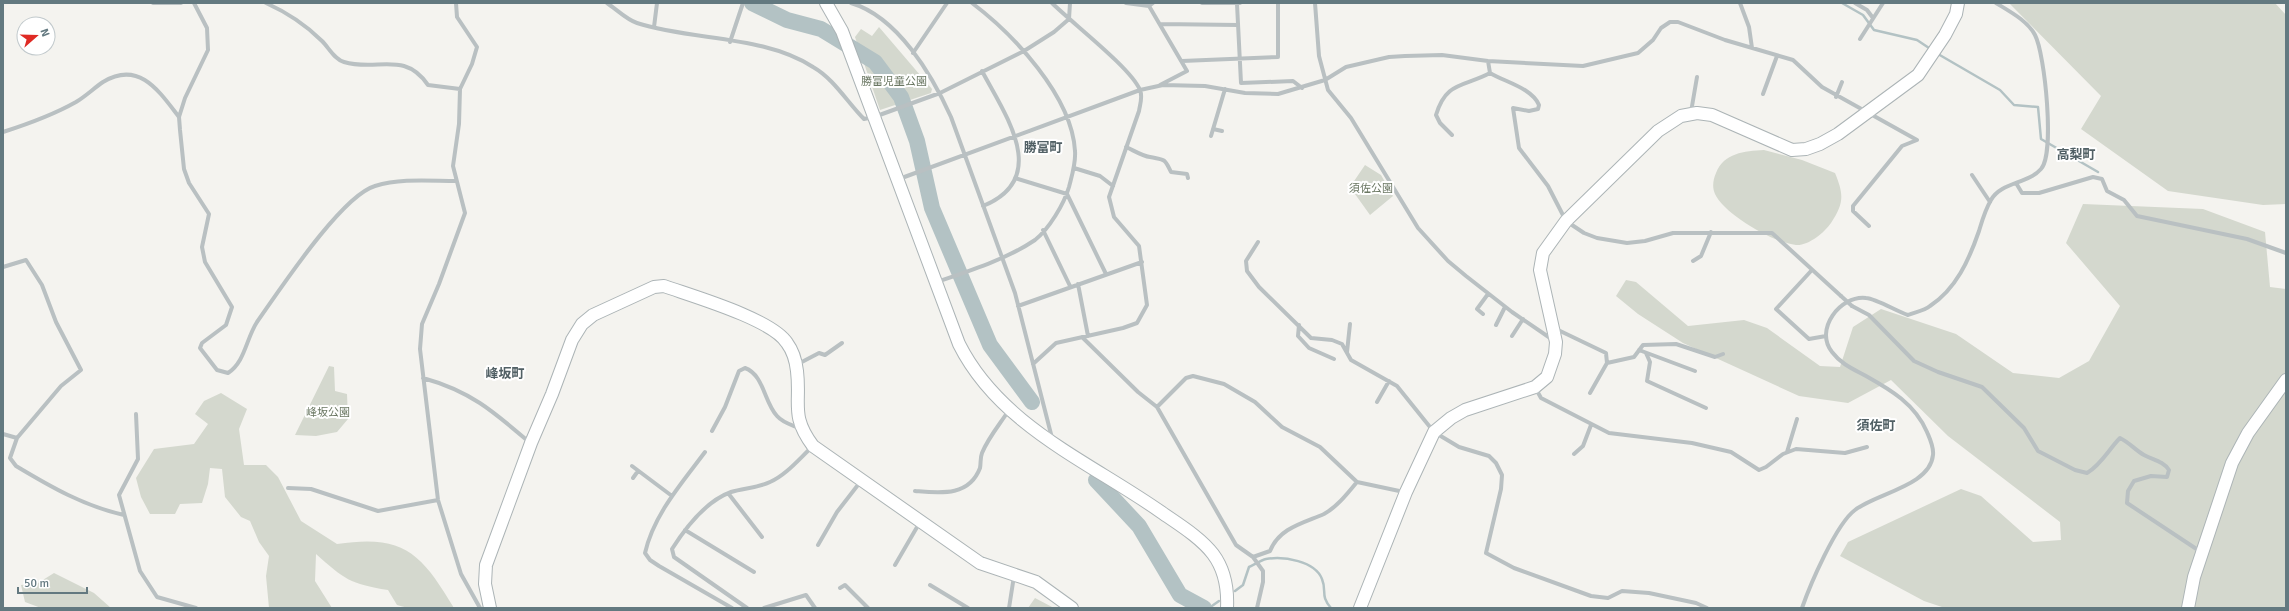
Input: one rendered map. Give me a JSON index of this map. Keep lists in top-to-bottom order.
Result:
{
  "districts": [
    "勝富町",
    "高梨町",
    "峰坂町",
    "須佐町"
  ],
  "parks": ["勝富児童公園", "須佐公園", "峰坂公園"],
  "scale_bar": "50 m",
  "north": "right"
}
